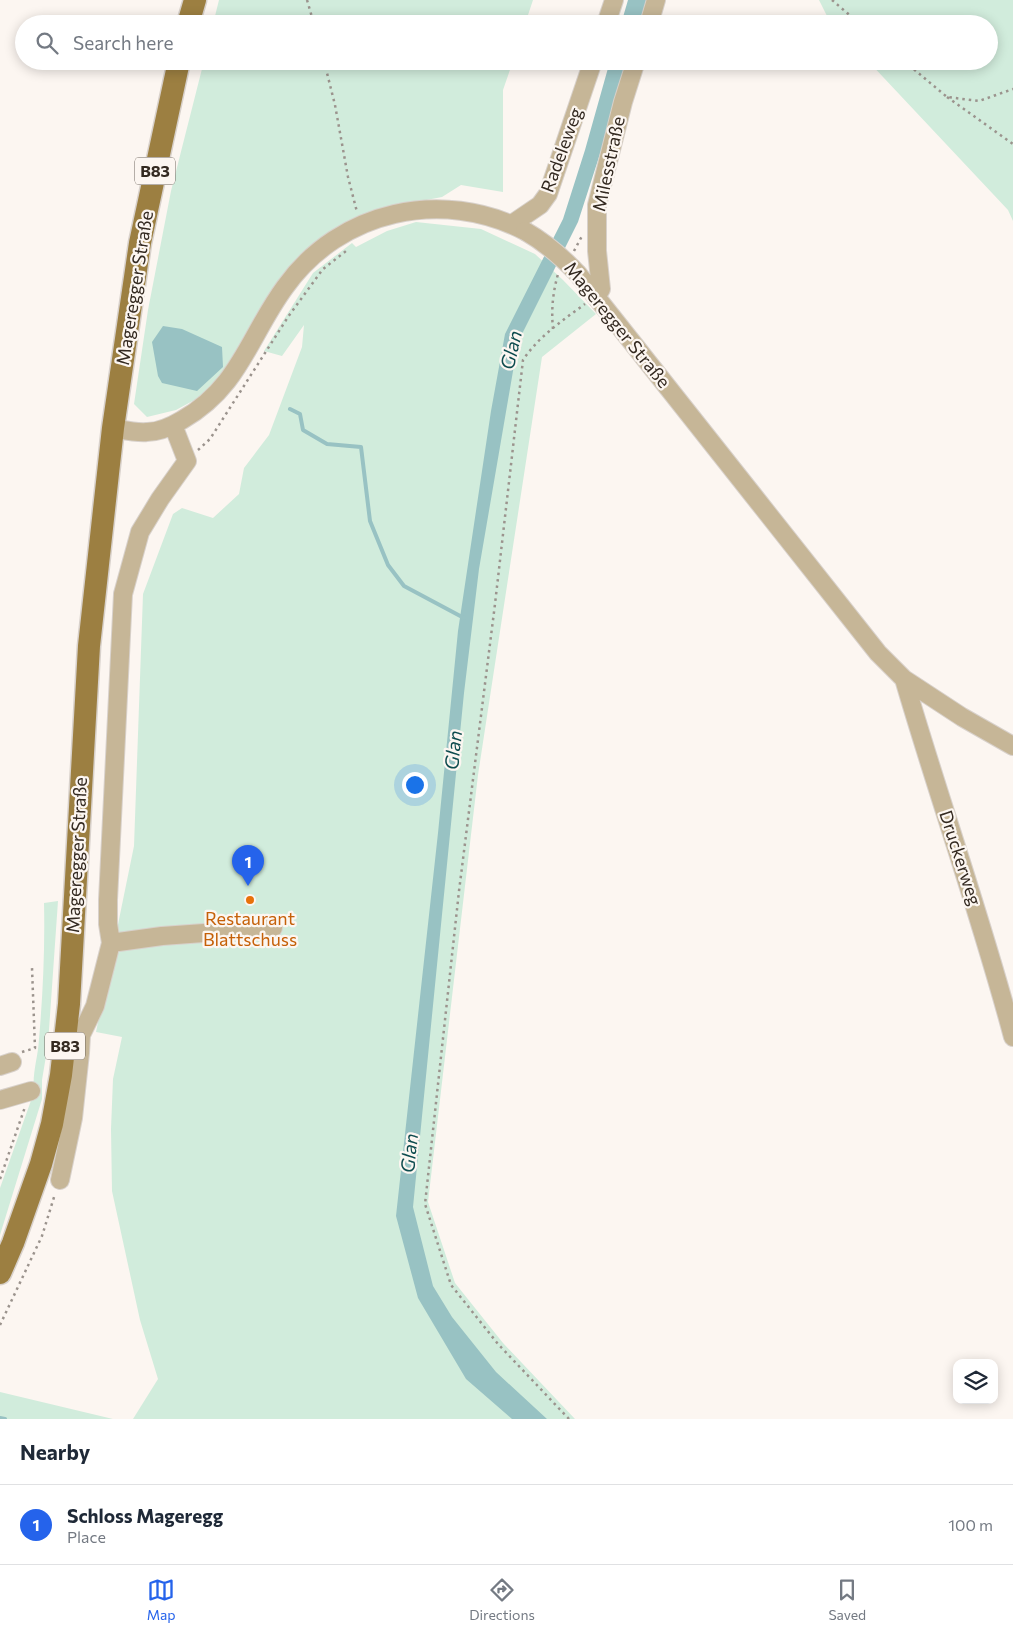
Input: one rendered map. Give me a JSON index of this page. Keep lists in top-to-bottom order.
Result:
{
  "streets": {
    "main road": ["B83", "Mageregger Straße"],
    "street": ["Radeleweg", "Milesstraße", "Druckerweg"]
  },
  "crossings": [
    ["Radeleweg", "Mageregger Straße"],
    ["Milesstraße", "Mageregger Straße"],
    ["Mageregger Straße", "Druckerweg"]
  ],
  "water": ["Glan"],
  "places": ["Restaurant Blattschuss"],
  "page": {
    "search": "Search here",
    "pins": "1",
    "heading": "Nearby",
    "list": [
      {
        "mark": "1",
        "name": "Schloss Mageregg",
        "note": "Place",
        "value": "100 m"
      }
    ],
    "nav": ["Map", "Directions", "Saved"]
  }
}
